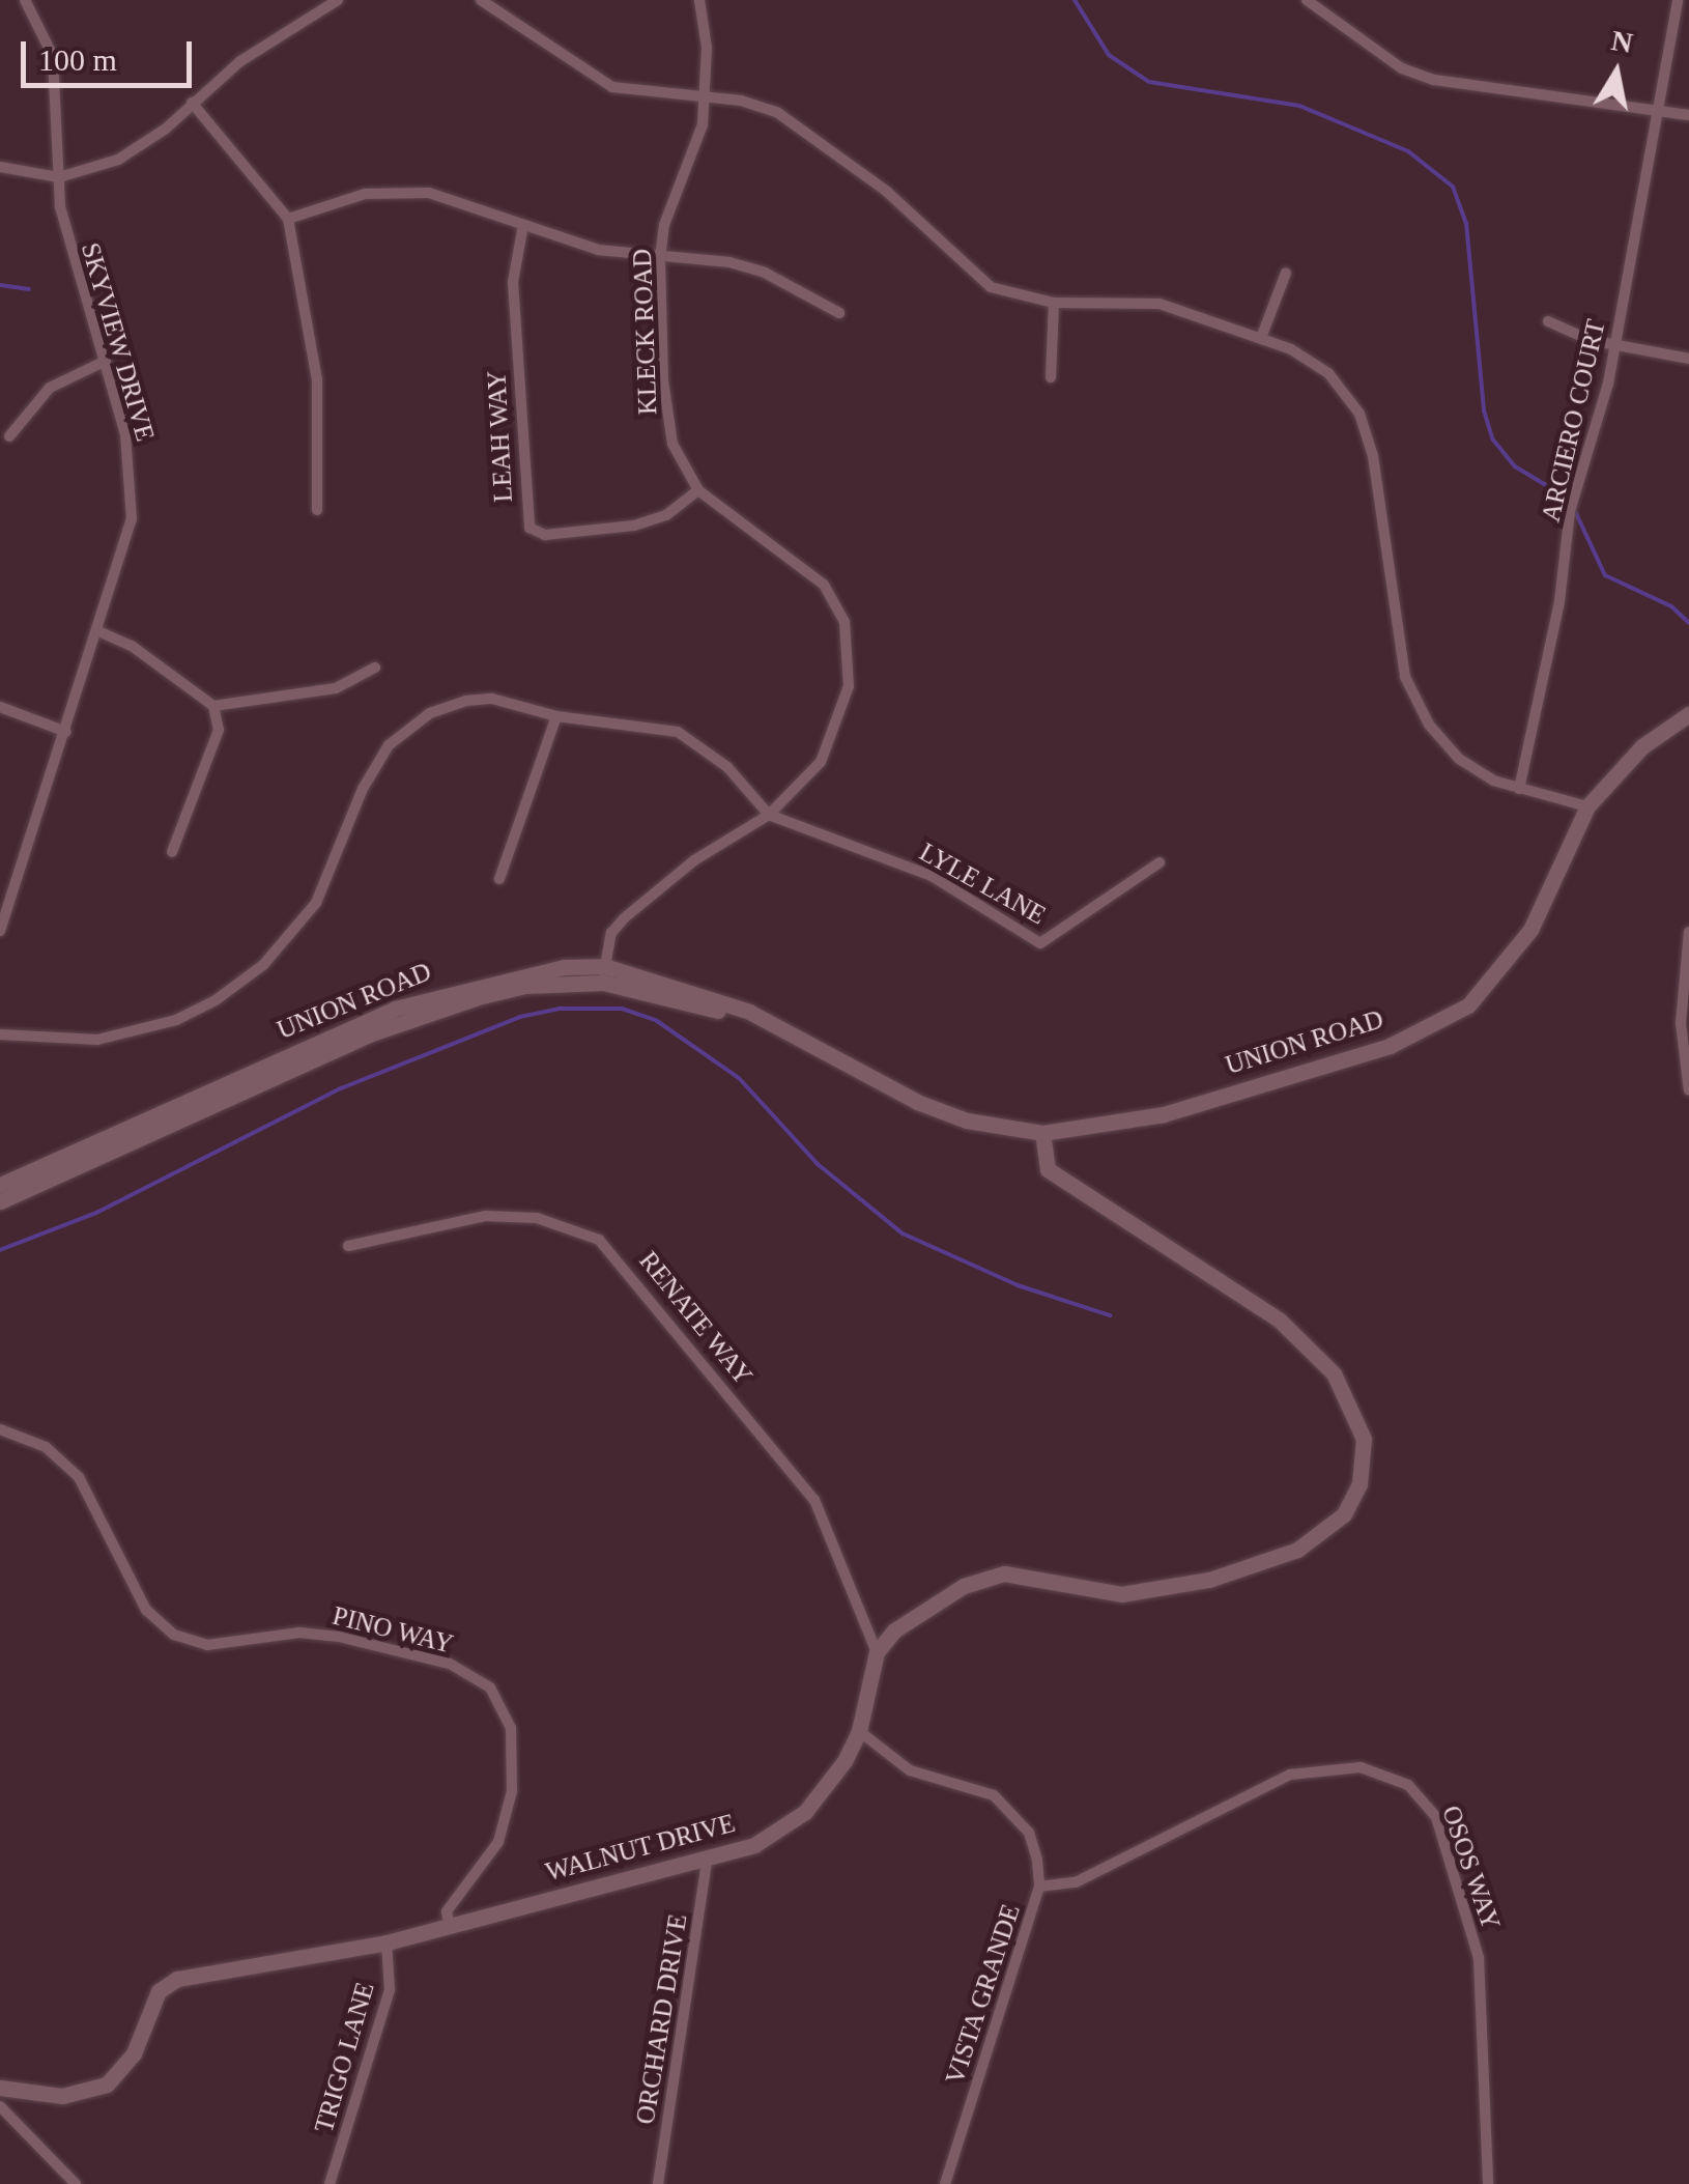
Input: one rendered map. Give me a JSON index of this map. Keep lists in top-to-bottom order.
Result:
{
  "streets": {
    "main road": ["UNION ROAD", "WALNUT DRIVE"],
    "street": [
      "KLECK ROAD",
      "SKYVIEW DRIVE",
      "ARCIERO COURT",
      "LEAH WAY",
      "LYLE LANE",
      "RENATE WAY",
      "PINO WAY",
      "OSOS WAY",
      "VISTA GRANDE",
      "ORCHARD DRIVE",
      "TRIGO LANE"
    ]
  },
  "crossings": [
    ["KLECK ROAD", "LEAH WAY"],
    ["KLECK ROAD", "LYLE LANE"],
    ["KLECK ROAD", "UNION ROAD"],
    ["RENATE WAY", "WALNUT DRIVE"],
    ["PINO WAY", "WALNUT DRIVE"],
    ["WALNUT DRIVE", "VISTA GRANDE"],
    ["WALNUT DRIVE", "ORCHARD DRIVE"],
    ["WALNUT DRIVE", "TRIGO LANE"],
    ["OSOS WAY", "VISTA GRANDE"]
  ],
  "scale_bar": "100 m",
  "north": "top"
}
